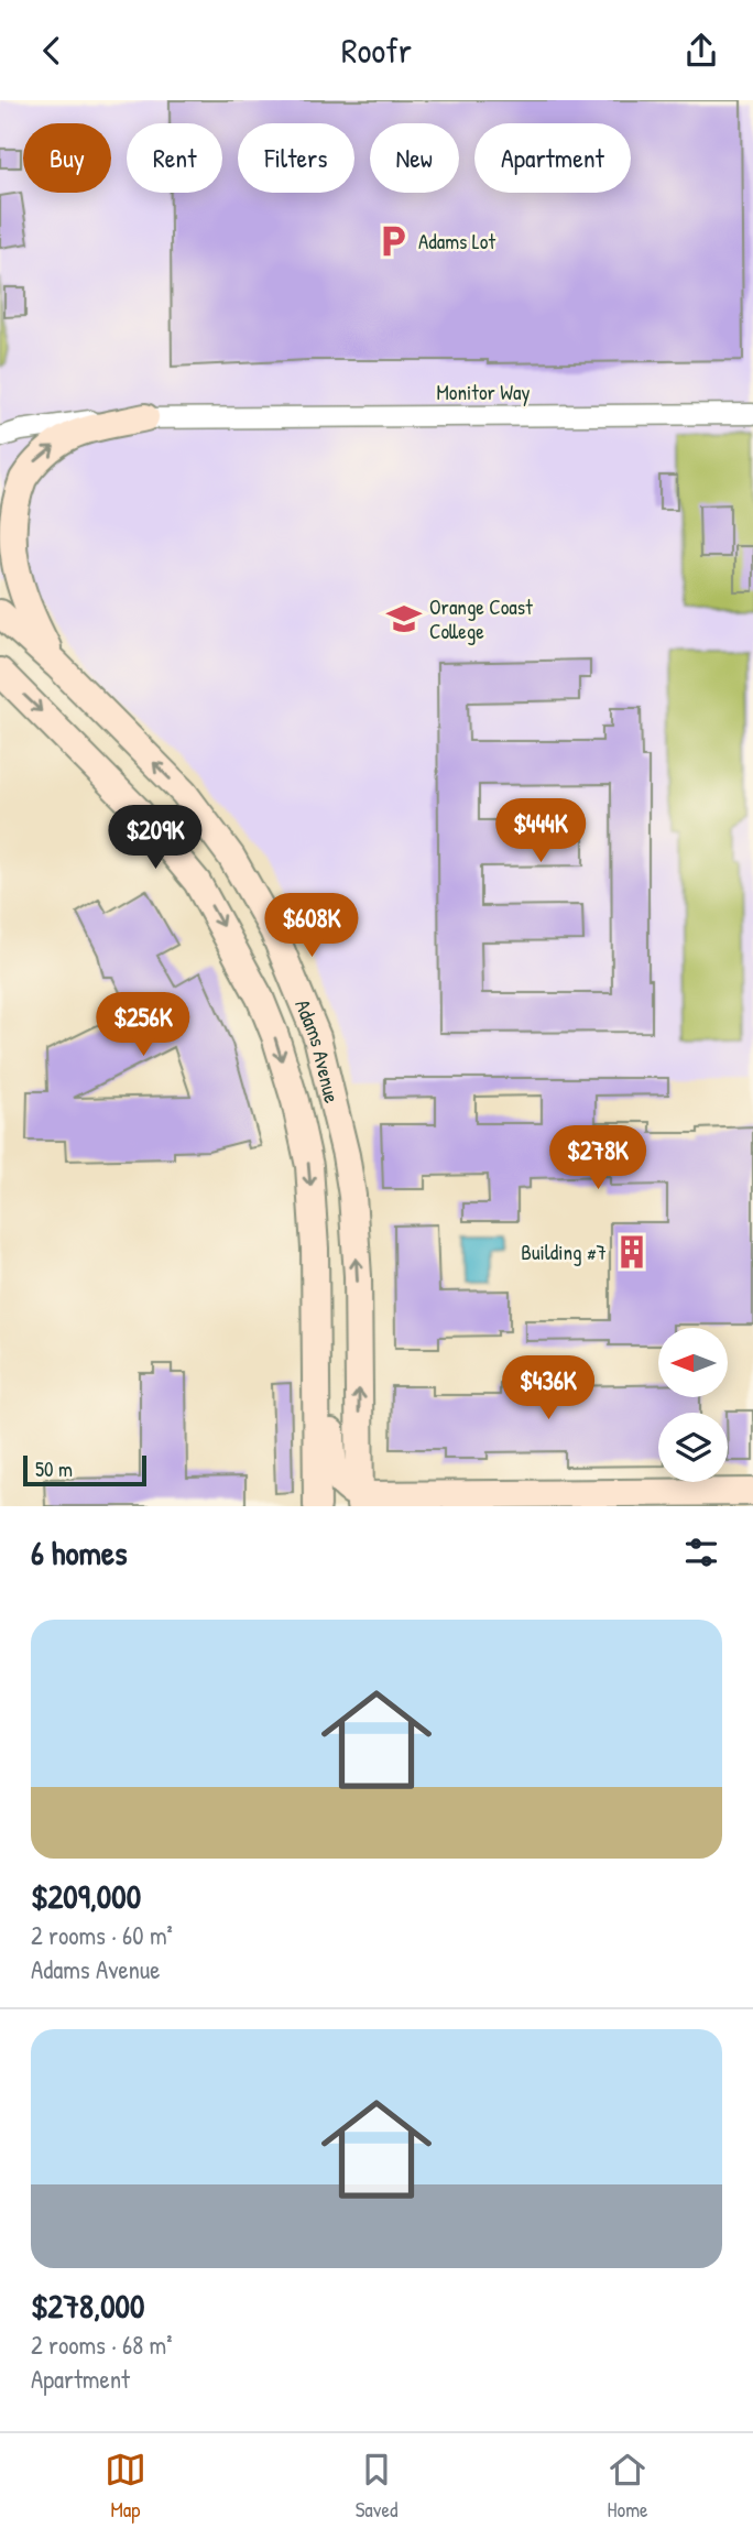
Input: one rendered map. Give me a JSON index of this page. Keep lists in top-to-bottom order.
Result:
{
  "streets": {
    "main road": ["Adams Avenue"],
    "street": ["Monitor Way"]
  },
  "places": {
    "parking": ["Adams Lot"],
    "school or university": ["Orange Coast College"],
    "building": ["Building #7"]
  },
  "scale_bar": "50 m",
  "north": "left",
  "page": {
    "header": "Roofr",
    "chip": [
      "Buy",
      "Rent",
      "Filters",
      "New",
      "Apartment"
    ],
    "price": [
      "$444K",
      "$209K",
      "$608K",
      "$256K",
      "$278K",
      "$436K"
    ],
    "scale": "50 m",
    "heading": "6 homes",
    "list": [
      {
        "name": "$209,000",
        "note": "2 rooms · 60 m² · Adams Avenue"
      },
      {
        "name": "$278,000",
        "note": "2 rooms · 68 m² · Apartment"
      }
    ],
    "tabs": ["Map", "Saved", "Home"]
  }
}
